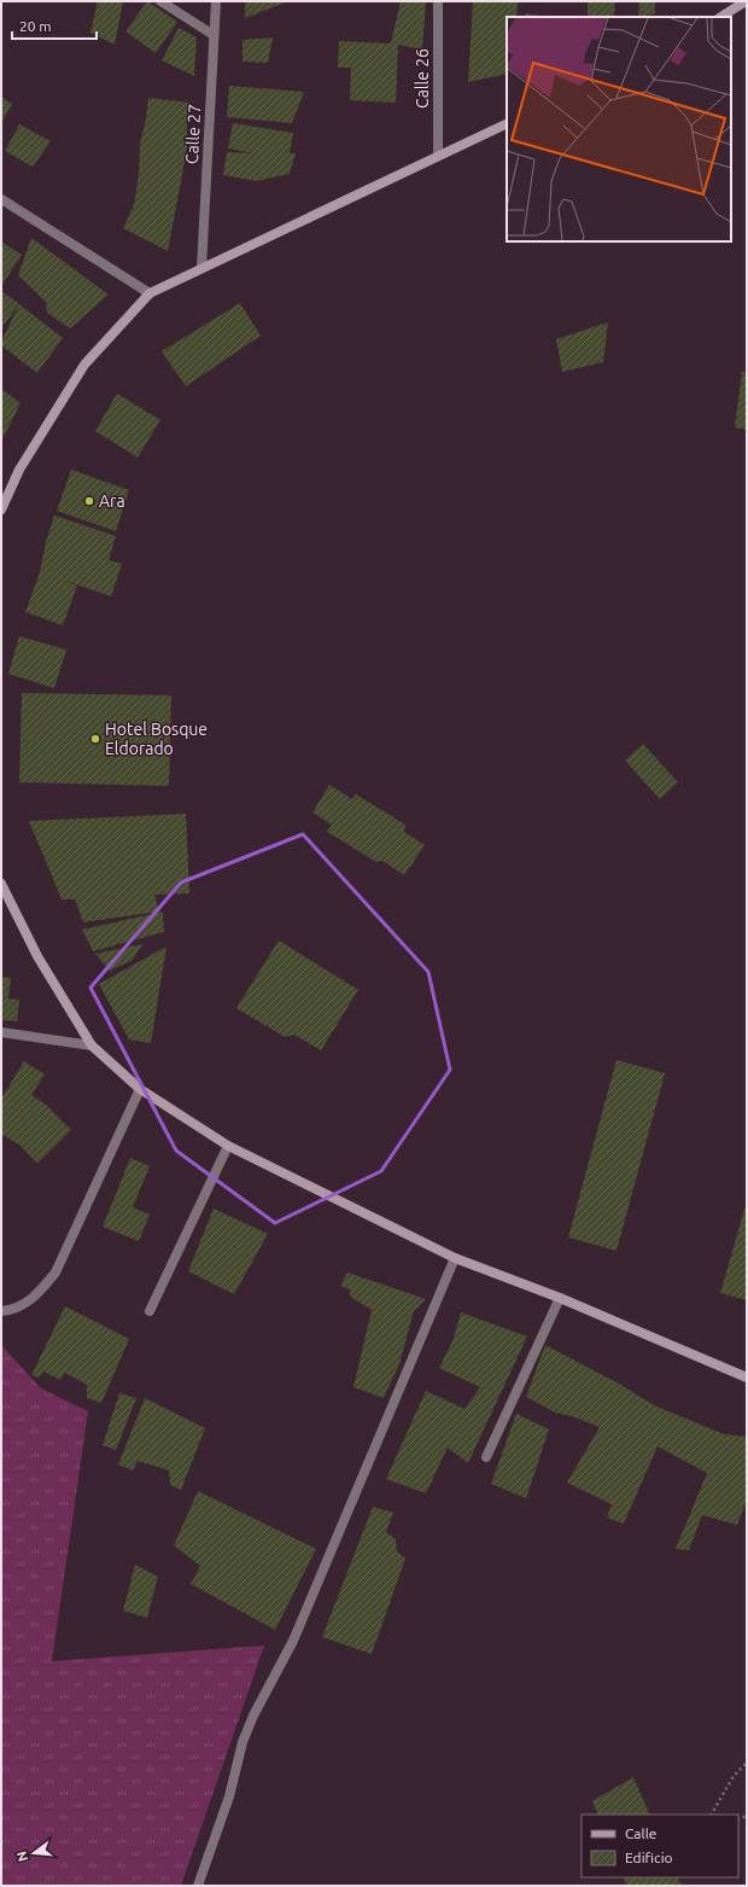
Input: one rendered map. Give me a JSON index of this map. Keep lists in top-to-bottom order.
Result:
{
  "streets": {
    "street": ["Calle 26", "Calle 27"]
  },
  "places": ["Ara", "Hotel Bosque Eldorado"],
  "legend": ["Calle", "Edificio"],
  "scale_bar": "20 m",
  "north": "left"
}
